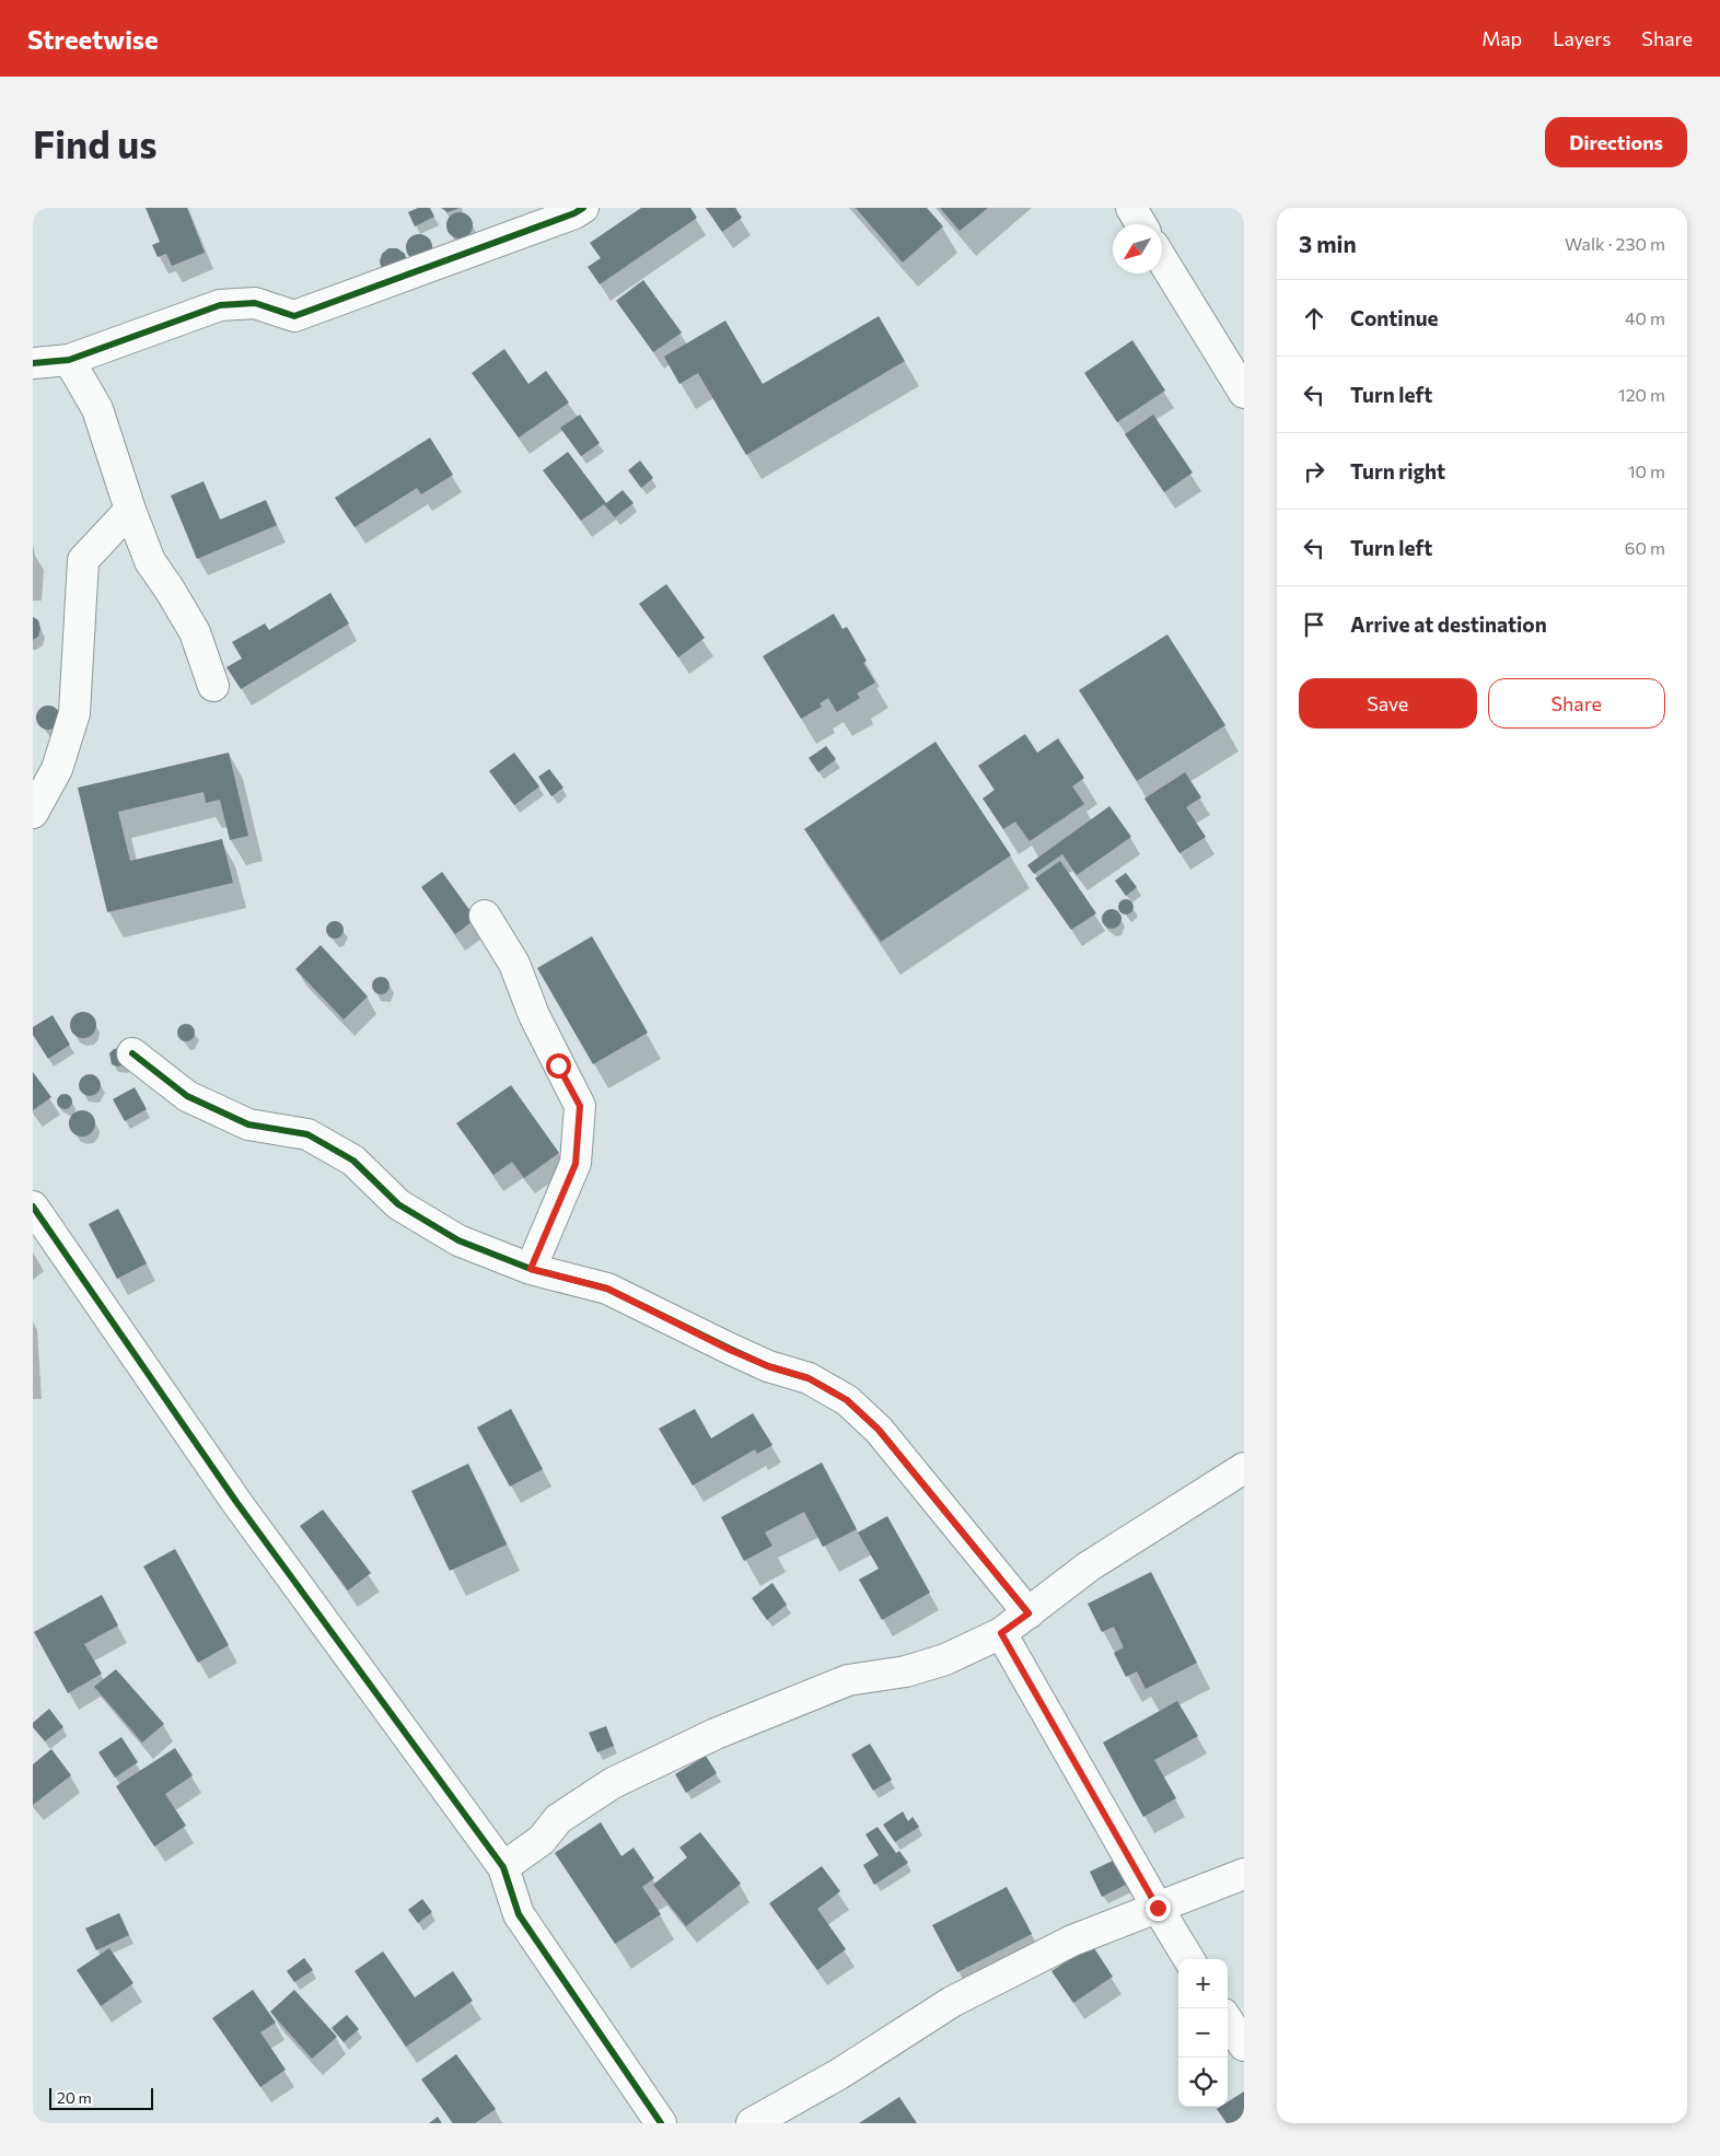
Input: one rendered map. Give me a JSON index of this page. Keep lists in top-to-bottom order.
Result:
{
  "scale_bar": "20 m",
  "north": "bottom left",
  "page": {
    "header": "Streetwise",
    "nav": ["Map", "Layers", "Share"],
    "buttons": [
      "Directions",
      ["Save", "Share"]
    ],
    "title": "Find us",
    "heading": ["3 min", "Walk · 230 m"],
    "list": [
      ["Continue", "40 m"],
      ["Turn left", "120 m"],
      ["Turn right", "10 m"],
      ["Turn left", "60 m"],
      "Arrive at destination"
    ],
    "map_buttons": ["+", "−"],
    "scale": "20 m"
  }
}
